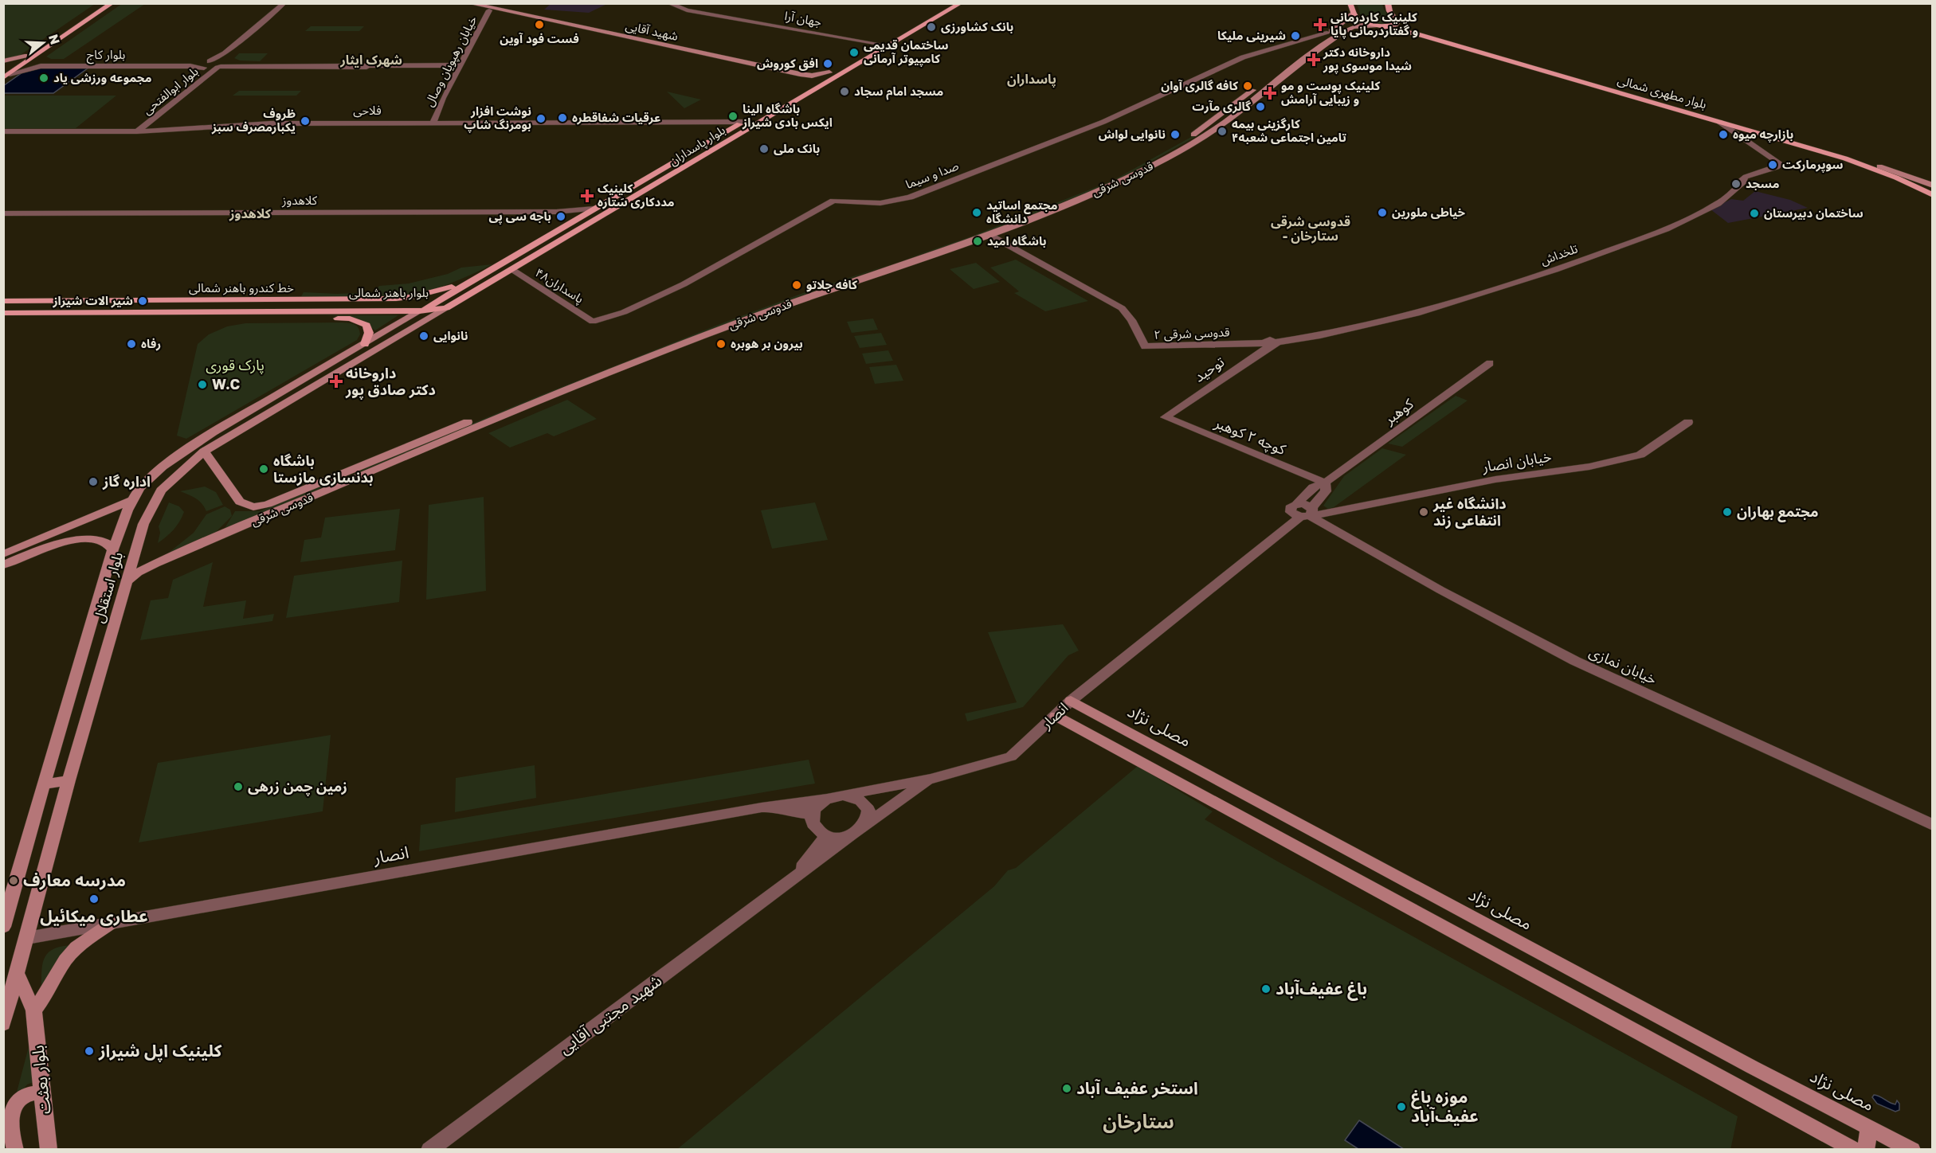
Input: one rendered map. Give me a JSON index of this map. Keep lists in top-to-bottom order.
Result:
{
  "streets": {
    "main road": [
      "شهید آقایی",
      "بلوار مطهرى شمالى",
      "بلوار پاسداران",
      "قدوسی شرقی",
      "خط کندرو باهنر شمالی",
      "بلوار باهنر شمالی",
      "بلوار استقلال",
      "مصلی نژاد",
      "بلوار بعثت"
    ],
    "street": [
      "جهان آرا",
      "بلوار کاج",
      "خیابان رهپویان وصال",
      "بلوار ابوالفتحی",
      "فلاحی",
      "صدا و سیما",
      "کلاهدوز",
      "تلخداش",
      "پاسداران۴۸",
      "قدوسی شرقی ۲",
      "توحید",
      "کوهبر",
      "کوچه ۲ کوهبر",
      "خیابان انصار",
      "خیابان نمازی",
      "انصار",
      "شهید مجتبی آقایی"
    ]
  },
  "crossings": [
    ["جهان آرا", "بلوار پاسداران"],
    ["شهید آقایی", "خیابان رهپویان وصال"],
    ["شهید آقایی", "بلوار پاسداران"],
    ["بلوار کاج", "بلوار ابوالفتحی"],
    ["خیابان رهپویان وصال", "فلاحی"],
    ["بلوار ابوالفتحی", "فلاحی"],
    ["بلوار مطهرى شمالى", "قدوسی شرقی"],
    ["فلاحی", "بلوار پاسداران"],
    ["بلوار پاسداران", "کلاهدوز"],
    ["بلوار پاسداران", "پاسداران۴۸"],
    ["بلوار پاسداران", "خط کندرو باهنر شمالی"],
    ["بلوار پاسداران", "بلوار باهنر شمالی"],
    ["بلوار پاسداران", "بلوار استقلال"],
    ["صدا و سیما", "قدوسی شرقی"],
    ["صدا و سیما", "پاسداران۴۸"],
    ["قدوسی شرقی", "قدوسی شرقی ۲"],
    ["قدوسی شرقی", "بلوار استقلال"],
    ["تلخداش", "قدوسی شرقی ۲"],
    ["تلخداش", "توحید"],
    ["بلوار باهنر شمالی", "بلوار استقلال"],
    ["قدوسی شرقی ۲", "توحید"],
    ["توحید", "کوچه ۲ کوهبر"],
    ["کوهبر", "کوچه ۲ کوهبر"],
    ["کوهبر", "خیابان انصار"],
    ["کوهبر", "خیابان نمازی"],
    ["خیابان انصار", "خیابان نمازی"],
    ["خیابان انصار", "انصار"],
    ["بلوار استقلال", "انصار"],
    ["بلوار استقلال", "بلوار بعثت"],
    ["انصار", "مصلی نژاد"],
    ["انصار", "شهید مجتبی آقایی"]
  ],
  "districts": [
    "شهرک ایثار",
    "پاسداران",
    "کلاهدوز",
    "قدوسی شرقی - ستارخان",
    "ستارخان"
  ],
  "parks": ["پارک قوری"],
  "places": {
    "other": [
      "فست فود آوین",
      "بانک کشاورزی",
      "شیرینى ملیکا",
      "ساختمان قدیمی کامپیوتر آرمانی",
      "افق کوروش",
      "مجموعه ورزشی یاد",
      "کافه گالری آوان",
      "مسجد امام سجاد",
      "گالری مآرت",
      "باشگاه الینا ایکس بادی شیراز",
      "عرقیات شفاقطره",
      "نوشت افزار بومرنگ شاپ",
      "ظروف یکبارمصرف سبز",
      "کارگزینی بیمه تامین اجتماعی شعبه۴",
      "نانوایی لواش",
      "بازارچه میوه",
      "بانک ملی",
      "سوپرمارکت",
      "مسجد",
      "مجتمع اساتید دانشگاه",
      "خیاطی ملورین",
      "ساختمان دبیرستان",
      "باجه سی پی",
      "باشگاه امید",
      "کافه جلاتو",
      "شیر الات شیراز",
      "نانوایی",
      "رفاه",
      "بیرون بر هوبره",
      "W.C",
      "باشگاه بدنسازی مازستا",
      "اداره گاز",
      "دانشگاه غیر انتفاعی زند",
      "مجتمع بهاران",
      "زمین چمن زرهی",
      "مدرسه معارف",
      "عطاری میکائیل",
      "باغ عفیف‌آباد",
      "کلینیک اپل شیراز",
      "استخر عفیف آباد",
      "موزه باغ عفیف‌آباد"
    ],
    "health": [
      "کلینیک کاردرمانی و گفتاردرمانی پایا",
      "داروخانه دکتر شیدا موسوی پور",
      "کلینیک پوست و مو و زیبایی آرامش",
      "کلینیک مددکاری سَتاره",
      "داروخانه دکتر صادق پور"
    ]
  },
  "north": "right"
}
